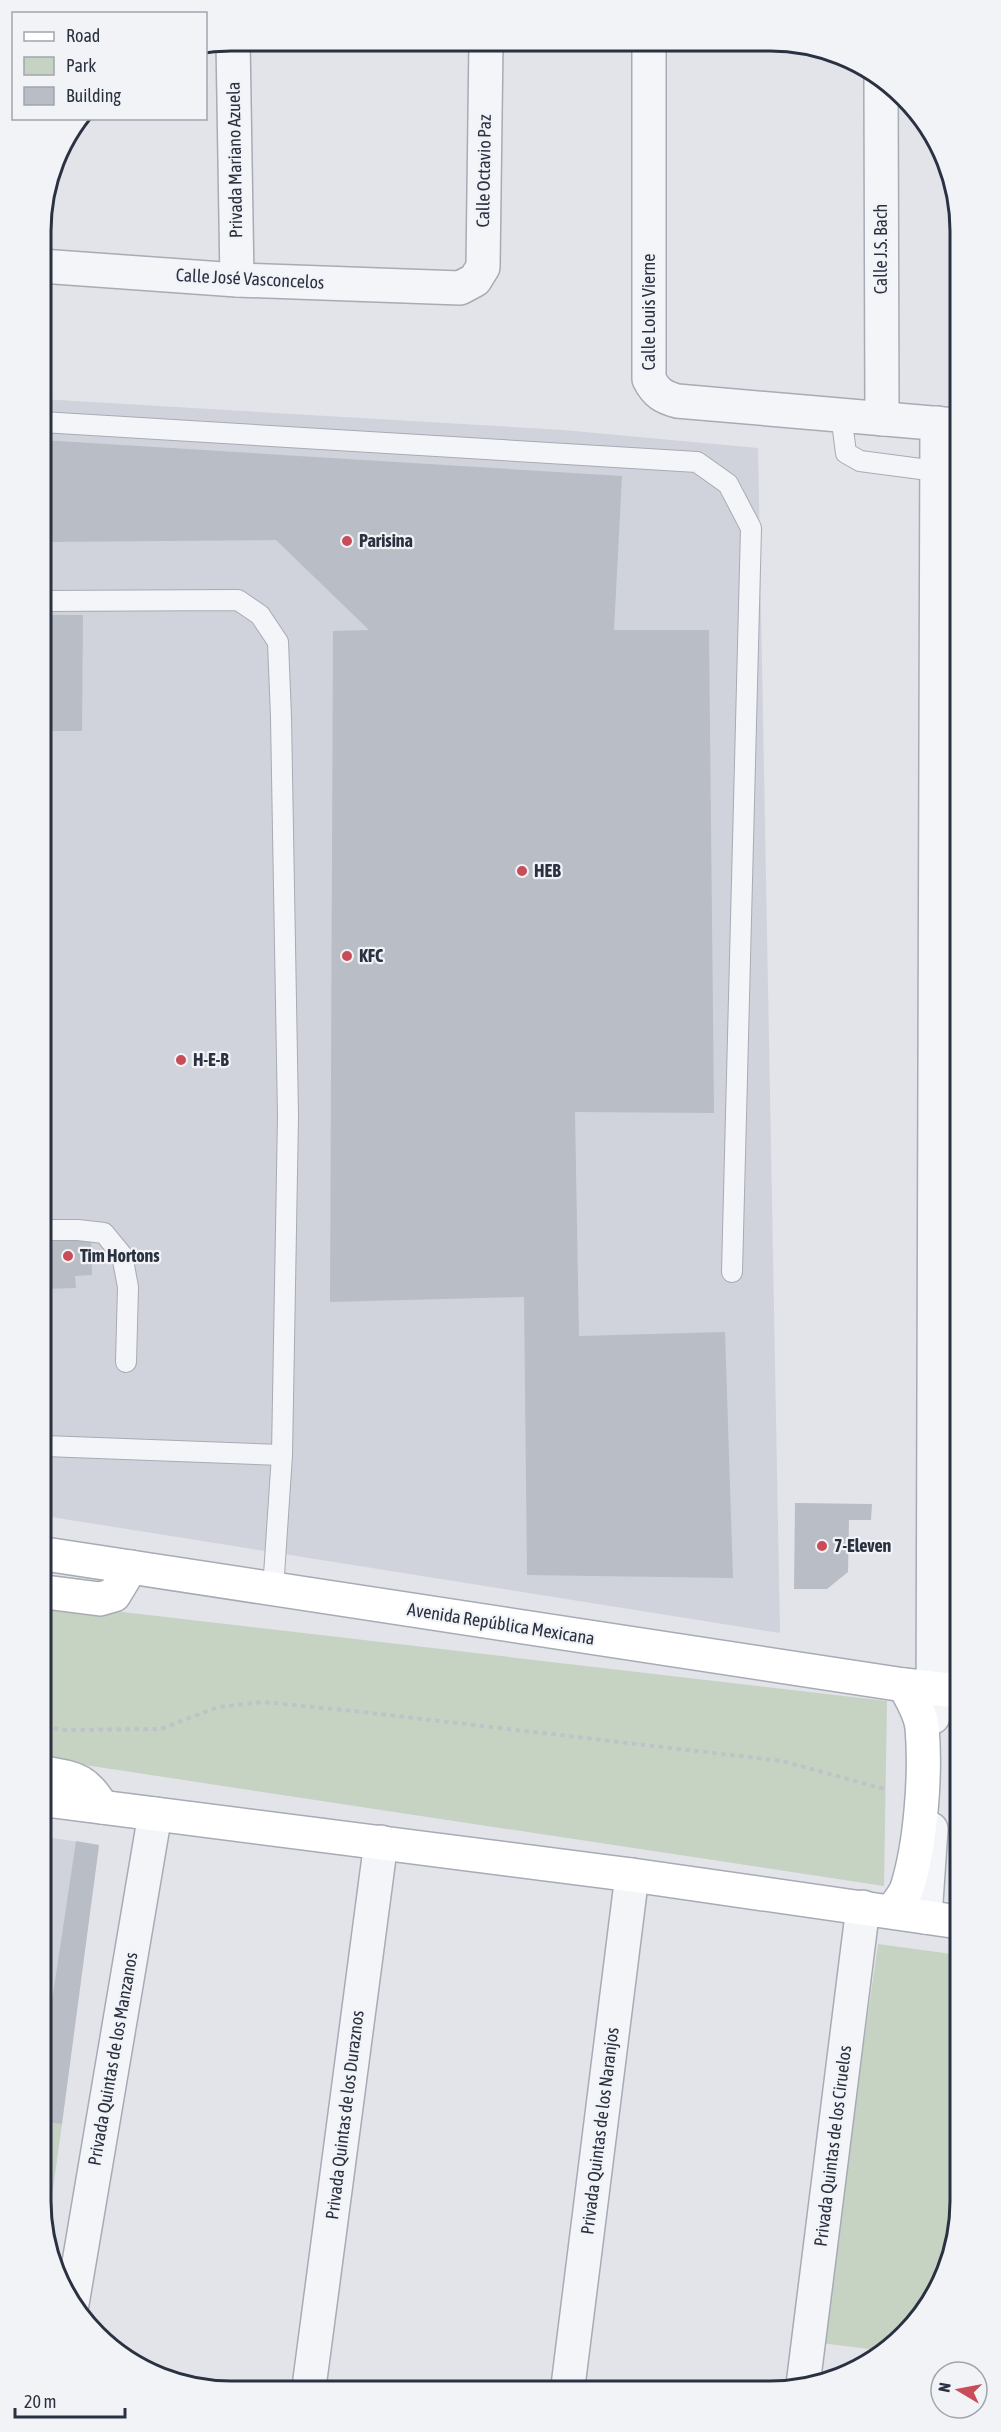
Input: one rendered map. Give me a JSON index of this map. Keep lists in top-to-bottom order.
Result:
{
  "streets": {
    "main road": ["Avenida República Mexicana"],
    "street": [
      "Privada Mariano Azuela",
      "Calle Octavio Paz",
      "Calle J.S. Bach",
      "Calle José Vasconcelos",
      "Calle Louis Vierne",
      "Privada Quintas de los Manzanos",
      "Privada Quintas de los Duraznos",
      "Privada Quintas de los Naranjos",
      "Privada Quintas de los Ciruelos"
    ]
  },
  "crossings": [
    ["Privada Mariano Azuela", "Calle José Vasconcelos"],
    ["Calle Octavio Paz", "Calle José Vasconcelos"],
    ["Calle J.S. Bach", "Calle Louis Vierne"]
  ],
  "places": [
    "Parisina",
    "HEB",
    "KFC",
    "H-E-B",
    "Tim Hortons",
    "7-Eleven"
  ],
  "legend": ["Road", "Park", "Building"],
  "scale_bar": "20 m",
  "north": "left"
}
